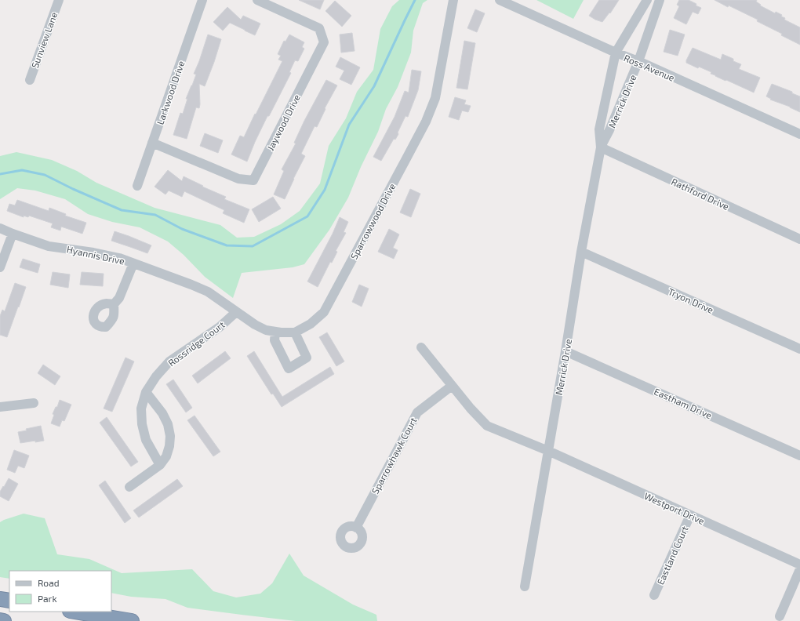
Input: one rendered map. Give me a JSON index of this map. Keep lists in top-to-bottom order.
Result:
{
  "streets": {
    "street": [
      "Sunview Lane",
      "Ross Avenue",
      "Larkwood Drive",
      "Merrick Drive",
      "Jaywood Drive",
      "Rathford Drive",
      "Sparrowwood Drive",
      "Hyannis Drive",
      "Tryon Drive",
      "Rossridge Court",
      "Eastham Drive",
      "Sparrowhawk Court",
      "Westport Drive",
      "Eastland Court"
    ]
  },
  "crossings": [
    ["Ross Avenue", "Merrick Drive"],
    ["Larkwood Drive", "Jaywood Drive"],
    ["Merrick Drive", "Rathford Drive"],
    ["Merrick Drive", "Tryon Drive"],
    ["Merrick Drive", "Eastham Drive"],
    ["Merrick Drive", "Westport Drive"],
    ["Sparrowwood Drive", "Hyannis Drive"],
    ["Sparrowwood Drive", "Rossridge Court"],
    ["Westport Drive", "Eastland Court"]
  ],
  "legend": ["Road", "Park"]
}
